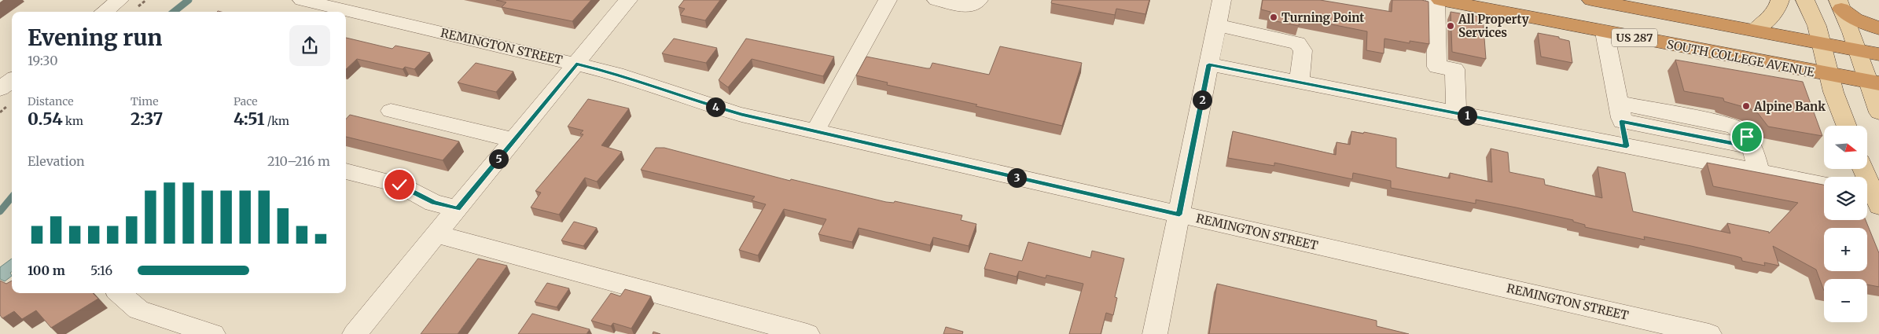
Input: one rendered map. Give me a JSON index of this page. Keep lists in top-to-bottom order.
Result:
{
  "streets": {
    "highway": ["US 287", "SOUTH COLLEGE AVENUE"],
    "street": ["REMINGTON STREET"]
  },
  "places": ["Turning Point", "All Property Services", "Alpine Bank"],
  "north": "right",
  "page": {
    "heading": ["Evening run", "19:30"],
    "stats": [
      ["Distance", "0.54 km"],
      ["Time", "2:37"],
      ["Pace", "4:51 /km"]
    ],
    "pins": [
      "2",
      "4",
      "1",
      "5",
      "3"
    ],
    "map_buttons": ["+", "−"],
    "chart": ["Elevation", "210–216 m"],
    "list": [
      {
        "name": "100 m",
        "note": "5:16"
      }
    ]
  }
}
